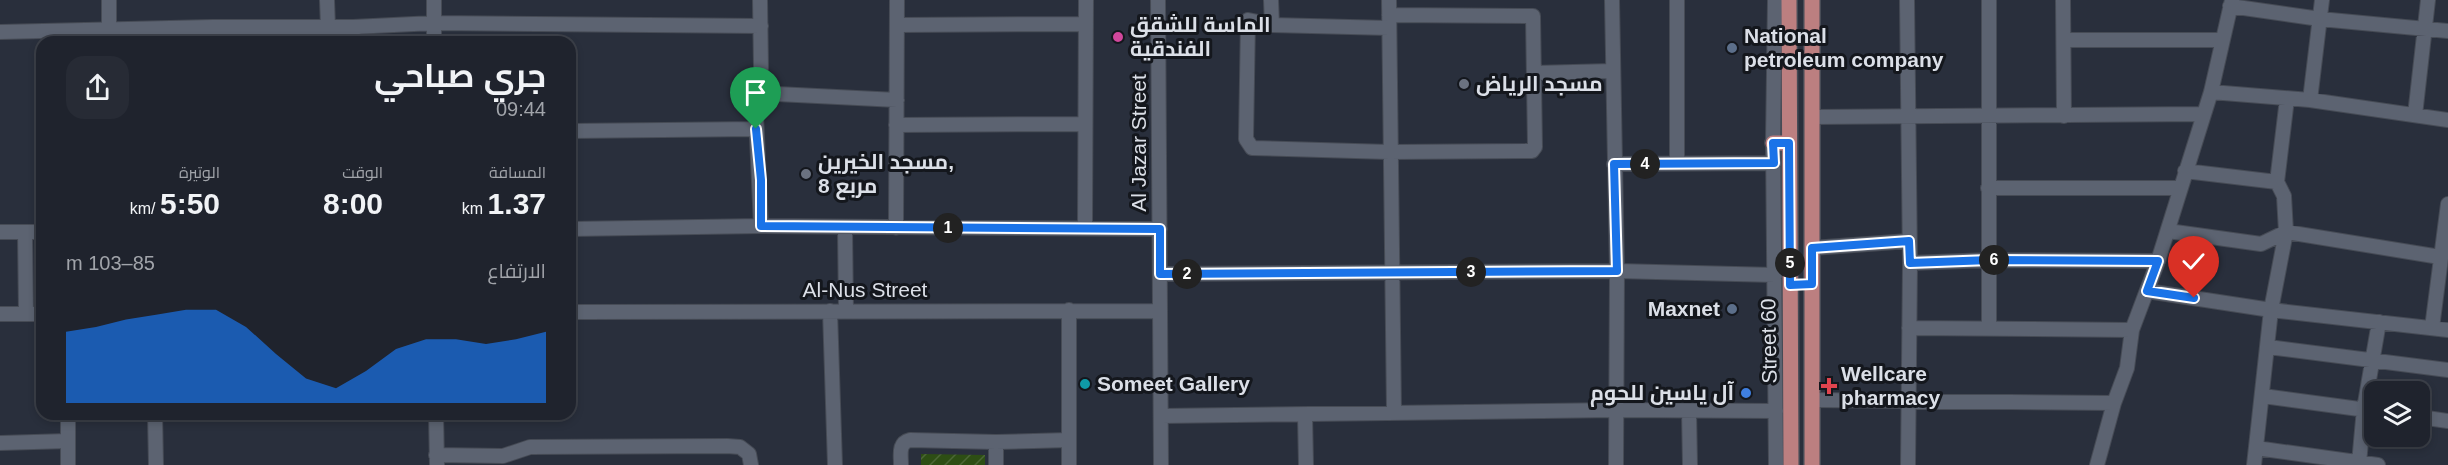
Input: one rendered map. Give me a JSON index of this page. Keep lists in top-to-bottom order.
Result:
{
  "streets": {
    "main road": ["Street 60"],
    "street": ["Al Jazar Street", "Al-Nus Street"]
  },
  "crossings": [
    ["Al Jazar Street", "Al-Nus Street"]
  ],
  "places": {
    "other": [
      "الماسة للشقق الفندقية",
      "National petroleum company",
      "مسجد الرياض",
      "مسجد الخيرين, مربع 8",
      "Maxnet",
      "Someet Gallery",
      "آل ياسين للحوم"
    ],
    "health": ["Wellcare pharmacy"]
  },
  "page": {
    "heading": ["جري صباحي", "09:44"],
    "stats": [
      ["المسافة", "1.37 km"],
      ["الوقت", "8:00"],
      ["الوتيرة", "5:50 /km"]
    ],
    "pins": [
      "4",
      "1",
      "6",
      "5",
      "3",
      "2"
    ],
    "chart": ["الارتفاع", "85–103 m"]
  }
}
